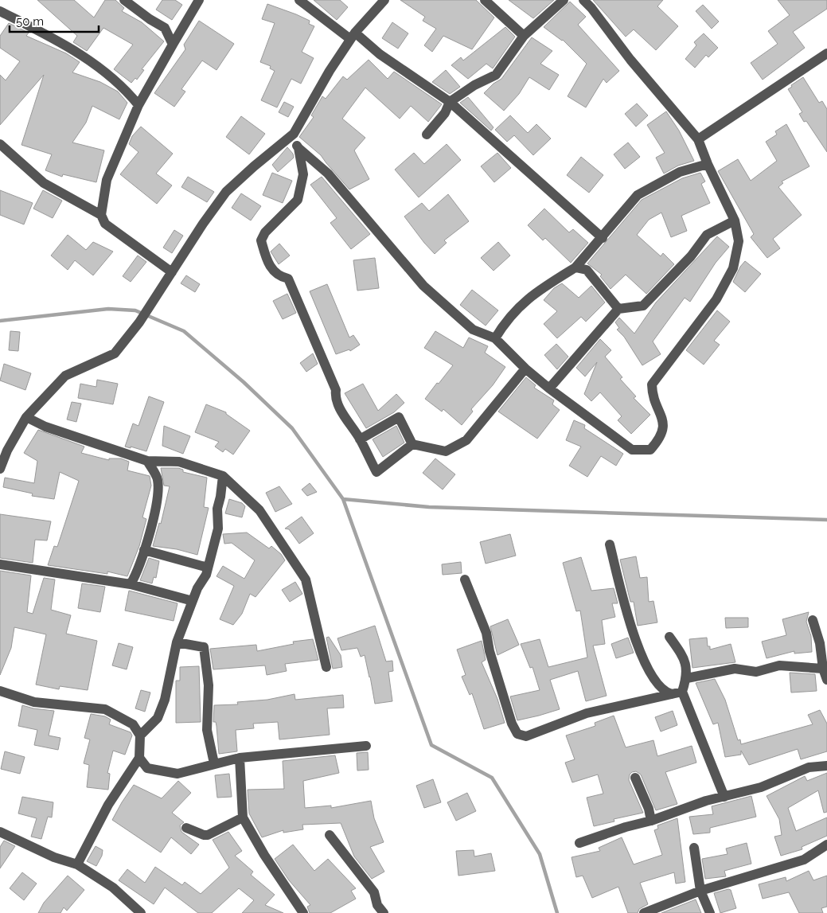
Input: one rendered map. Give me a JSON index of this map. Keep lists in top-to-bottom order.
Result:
{
  "scale_bar": "50 m"
}
